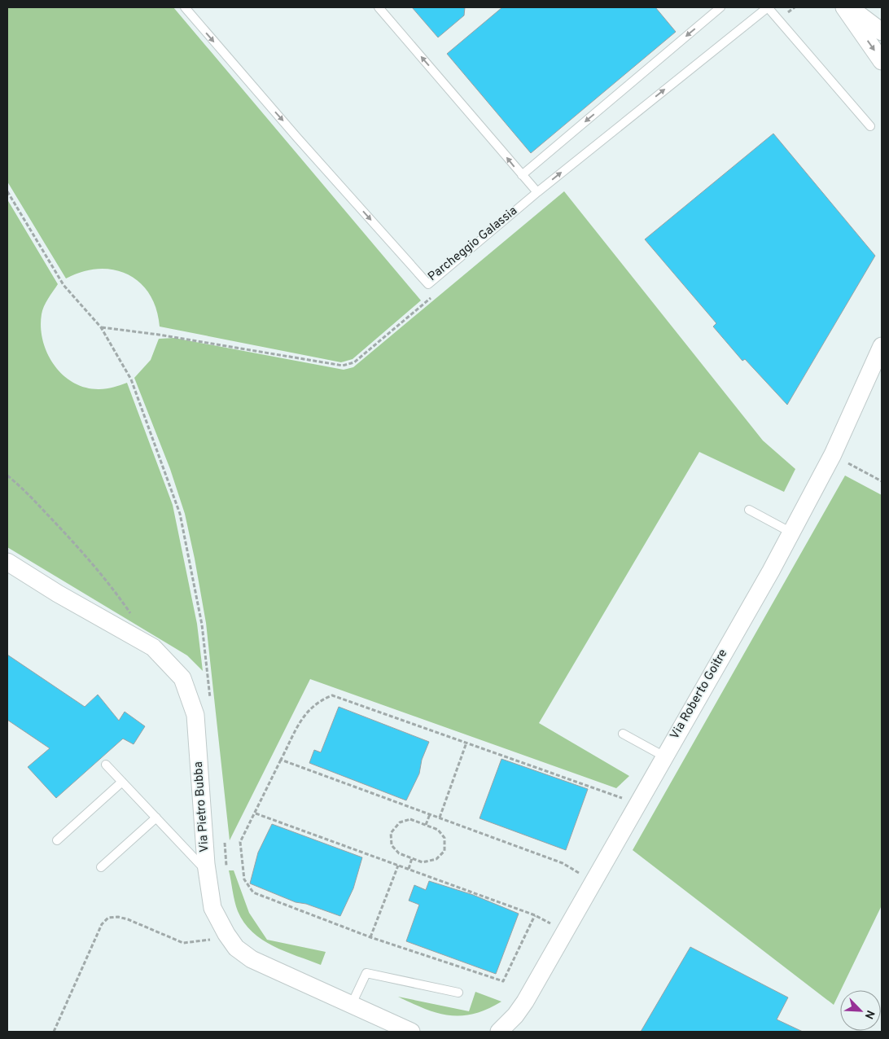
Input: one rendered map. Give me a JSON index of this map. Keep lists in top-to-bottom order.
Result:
{
  "streets": {
    "street": ["Via Roberto Goitre", "Via Pietro Bubba"],
    "lane": ["Parcheggio Galassia"]
  },
  "north": "bottom right"
}
